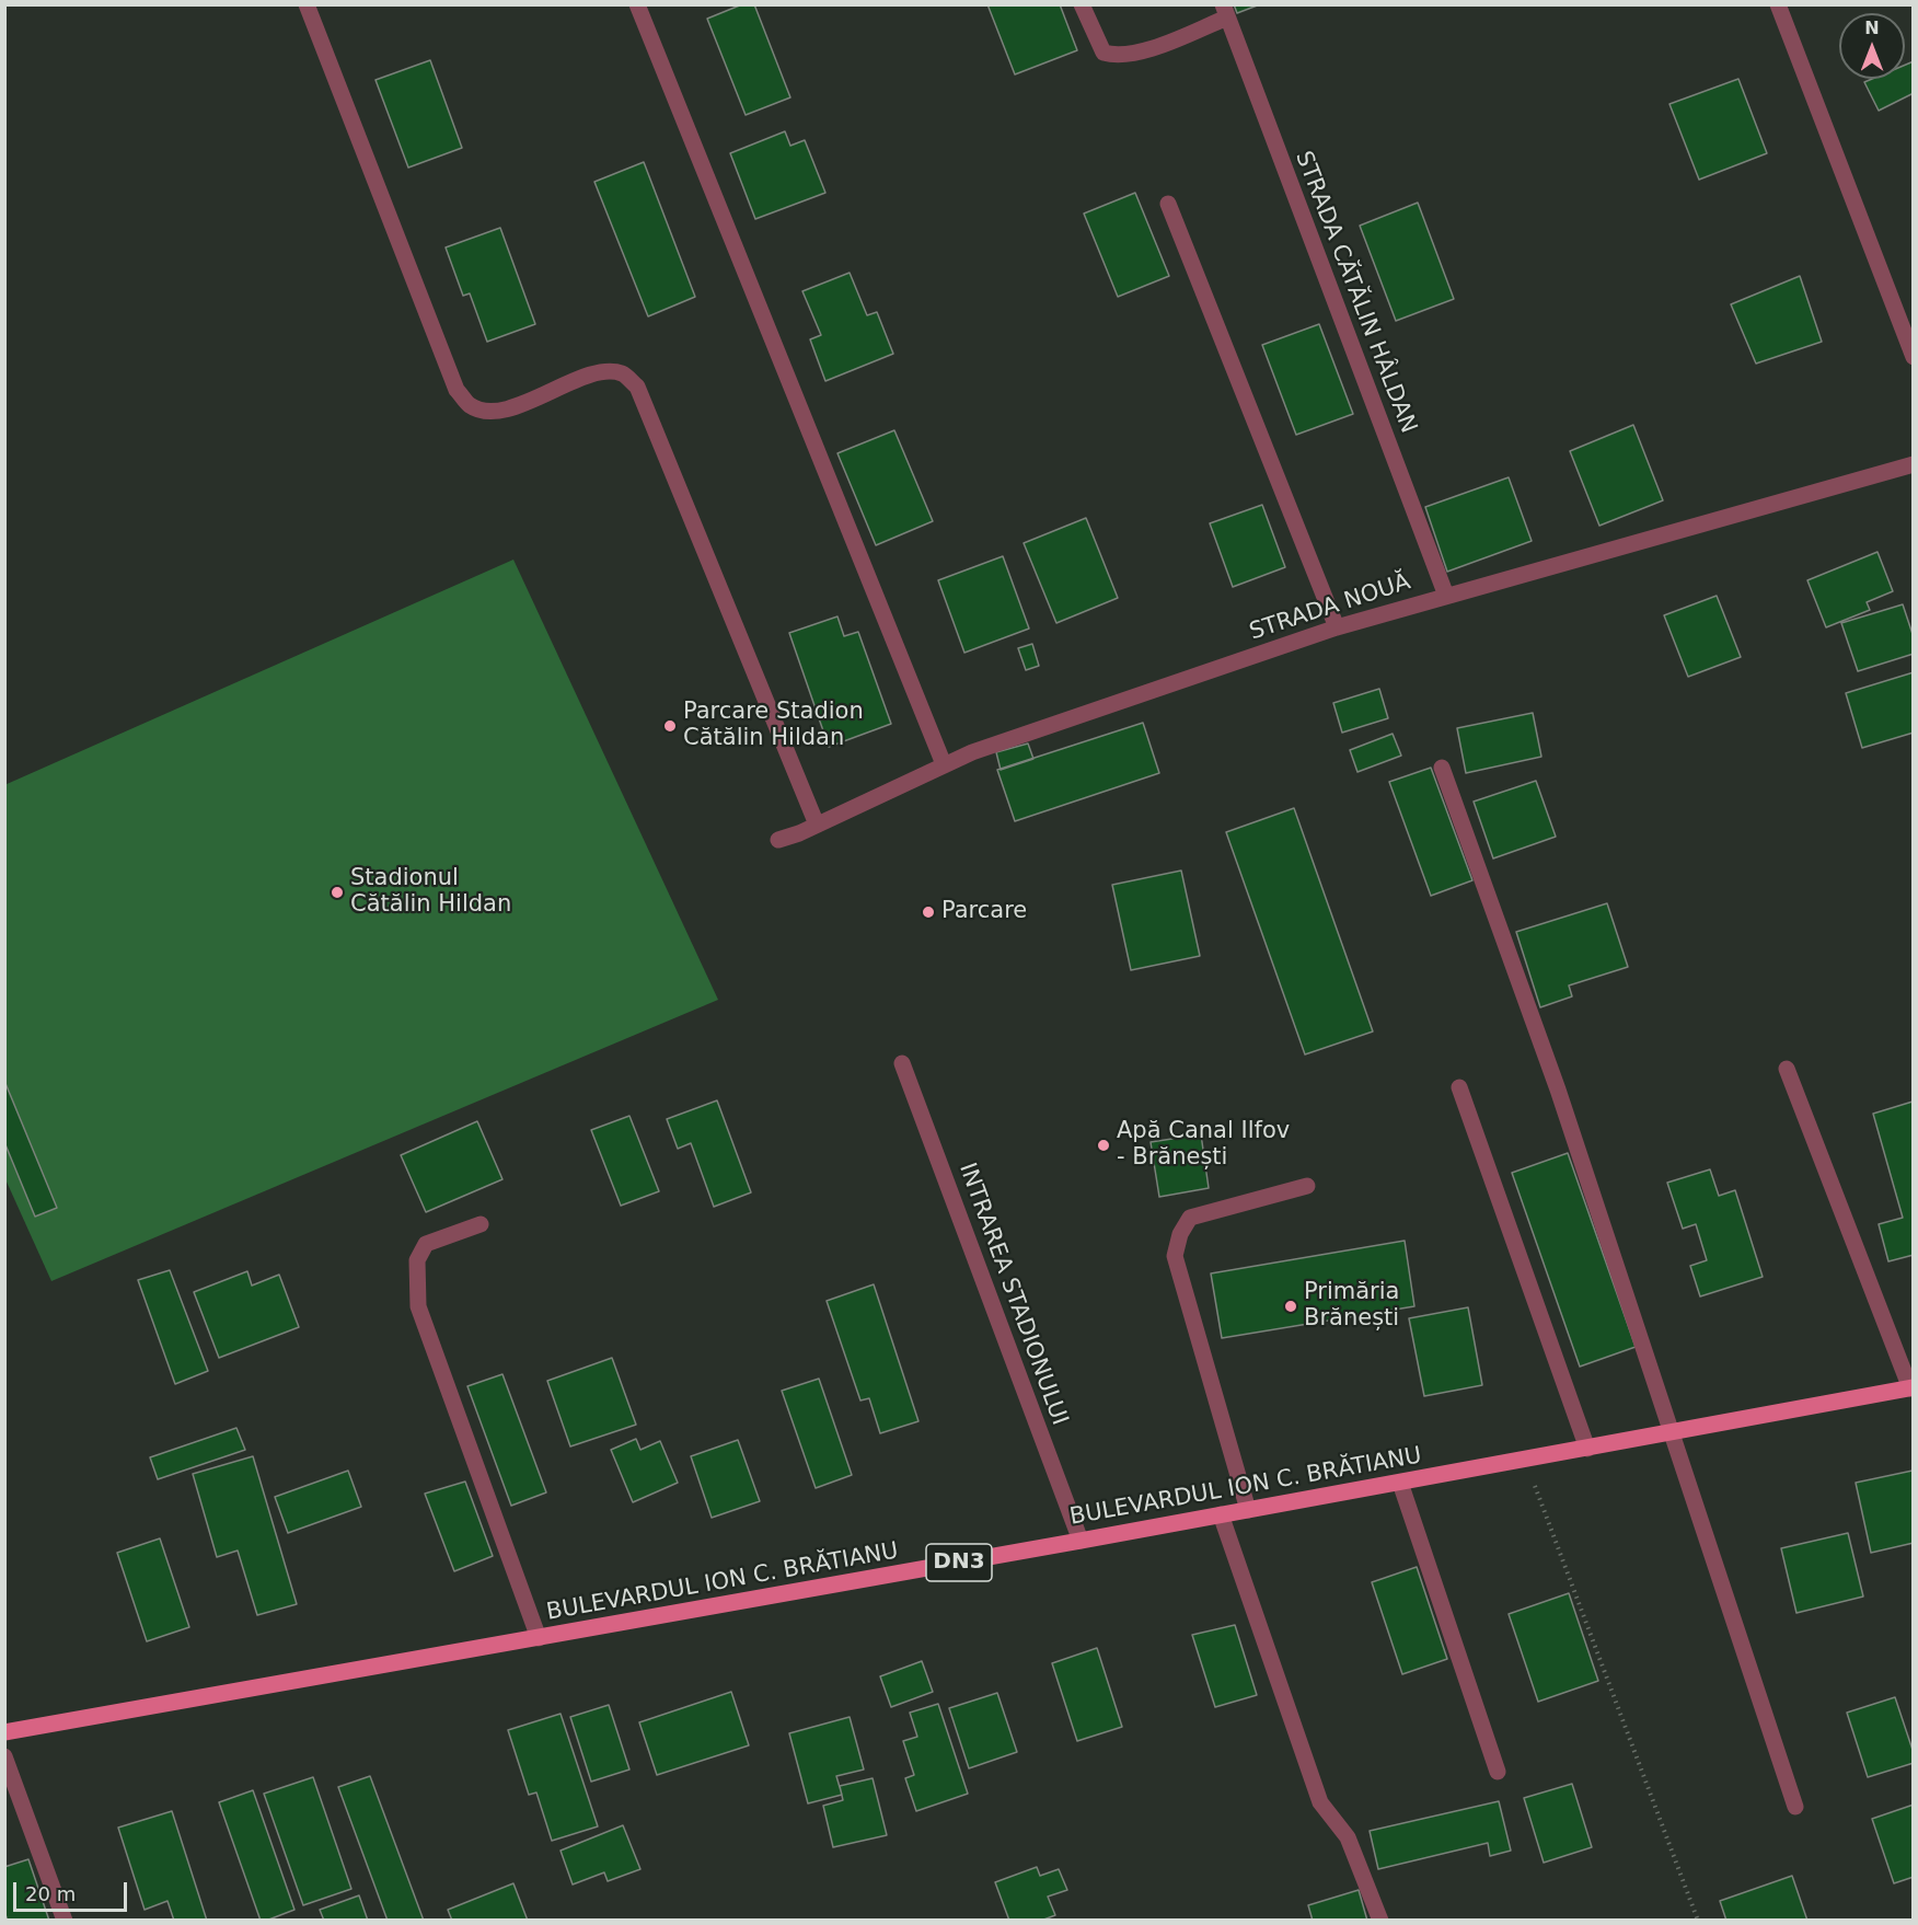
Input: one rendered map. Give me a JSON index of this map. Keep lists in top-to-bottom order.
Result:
{
  "streets": {
    "main road": ["BULEVARDUL ION C. BRĂTIANU", "DN3"],
    "street": ["STRADA CĂTĂLIN HÂLDAN", "STRADA NOUĂ", "INTRAREA STADIONULUI"]
  },
  "crossings": [
    ["STRADA CĂTĂLIN HÂLDAN", "STRADA NOUĂ"],
    ["INTRAREA STADIONULUI", "BULEVARDUL ION C. BRĂTIANU"]
  ],
  "places": [
    "Parcare Stadion Cătălin Hildan",
    "Stadionul Cătălin Hildan",
    "Parcare",
    "Apă Canal Ilfov - Brănești",
    "Primăria Brănești"
  ],
  "scale_bar": "20 m",
  "north": "top"
}
